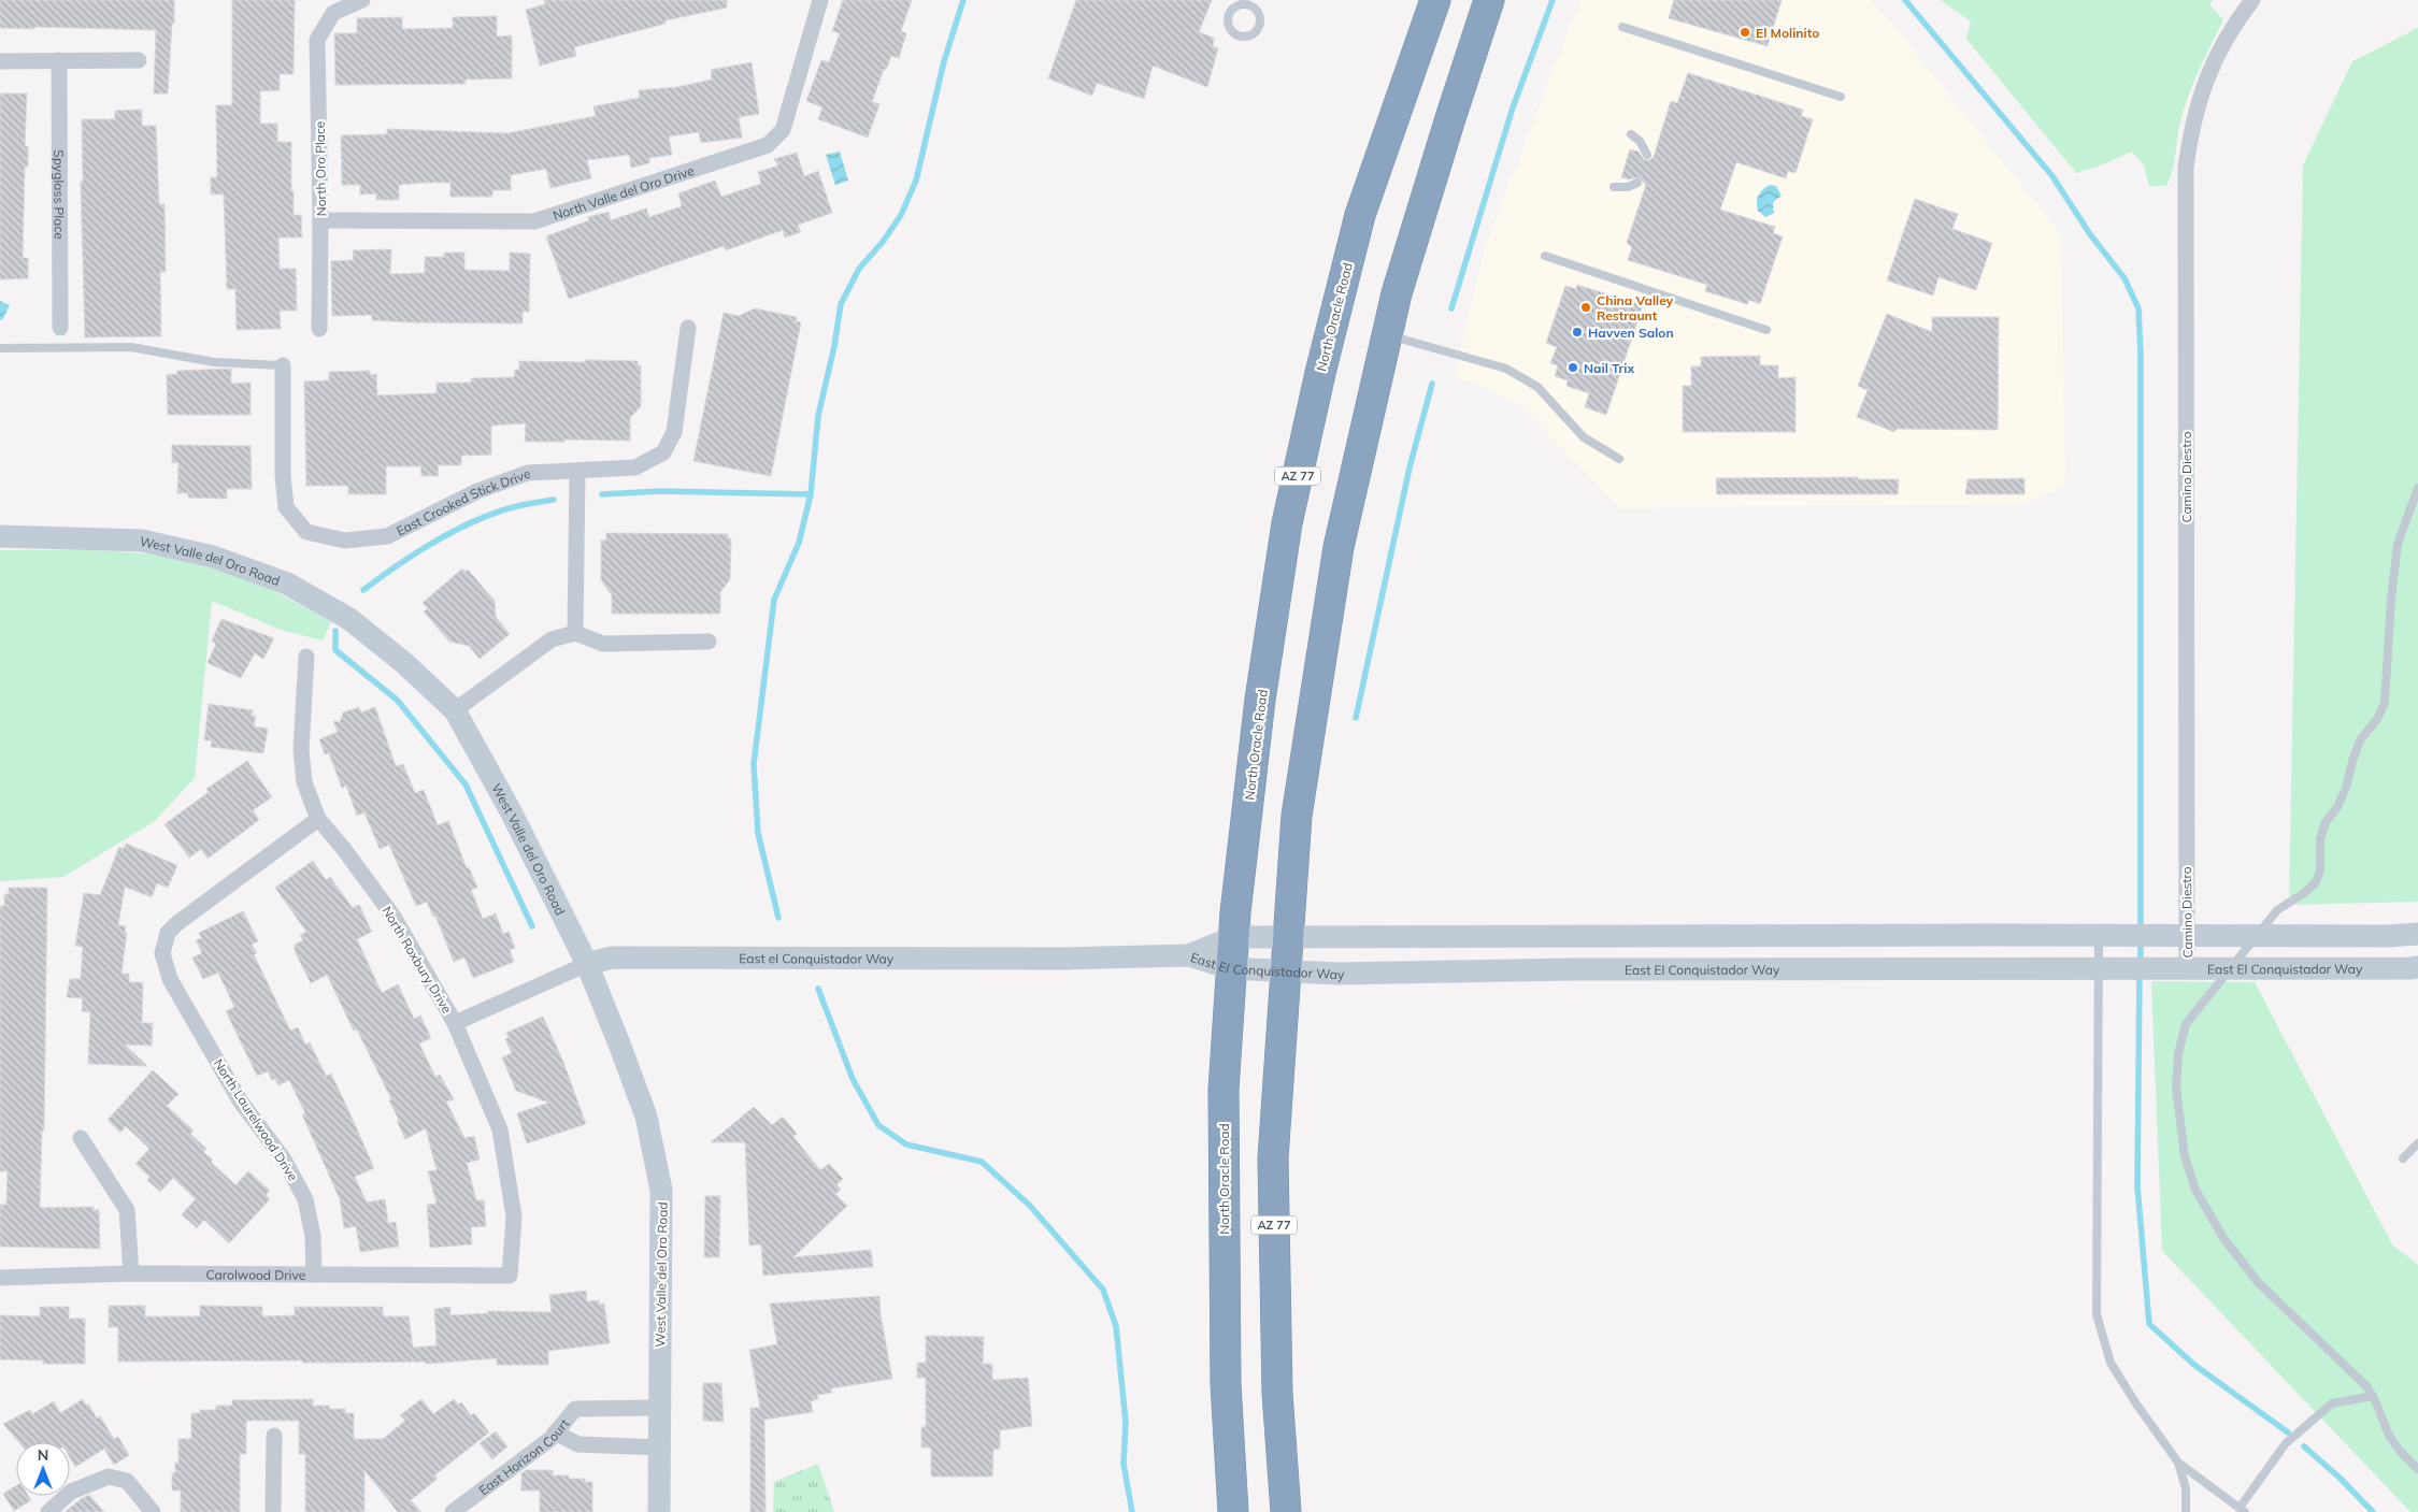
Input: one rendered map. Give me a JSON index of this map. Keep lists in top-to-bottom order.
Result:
{
  "streets": {
    "highway": ["North Oracle Road", "AZ 77"],
    "street": [
      "North Oro Place",
      "North Valle del Oro Drive",
      "Spyglass Place",
      "Camino Diestro",
      "East Crooked Stick Drive",
      "West Valle del Oro Road",
      "East el Conquistador Way",
      "North Roxbury Drive",
      "East El Conquistador Way",
      "North Laurelwood Drive",
      "Carolwood Drive",
      "East Horizon Court"
    ]
  },
  "crossings": [
    ["North Oro Place", "North Valle del Oro Drive"],
    ["North Oracle Road", "East El Conquistador Way"],
    ["AZ 77", "East El Conquistador Way"],
    ["Camino Diestro", "East El Conquistador Way"],
    ["West Valle del Oro Road", "East el Conquistador Way"],
    ["West Valle del Oro Road", "East Horizon Court"],
    ["East el Conquistador Way", "North Roxbury Drive"],
    ["East el Conquistador Way", "East El Conquistador Way"],
    ["North Roxbury Drive", "North Laurelwood Drive"],
    ["North Roxbury Drive", "Carolwood Drive"],
    ["North Laurelwood Drive", "Carolwood Drive"]
  ],
  "places": [
    "El Molinito",
    "China Valley Restraunt",
    "Havven Salon",
    "Nail Trix"
  ],
  "north": "top"
}
